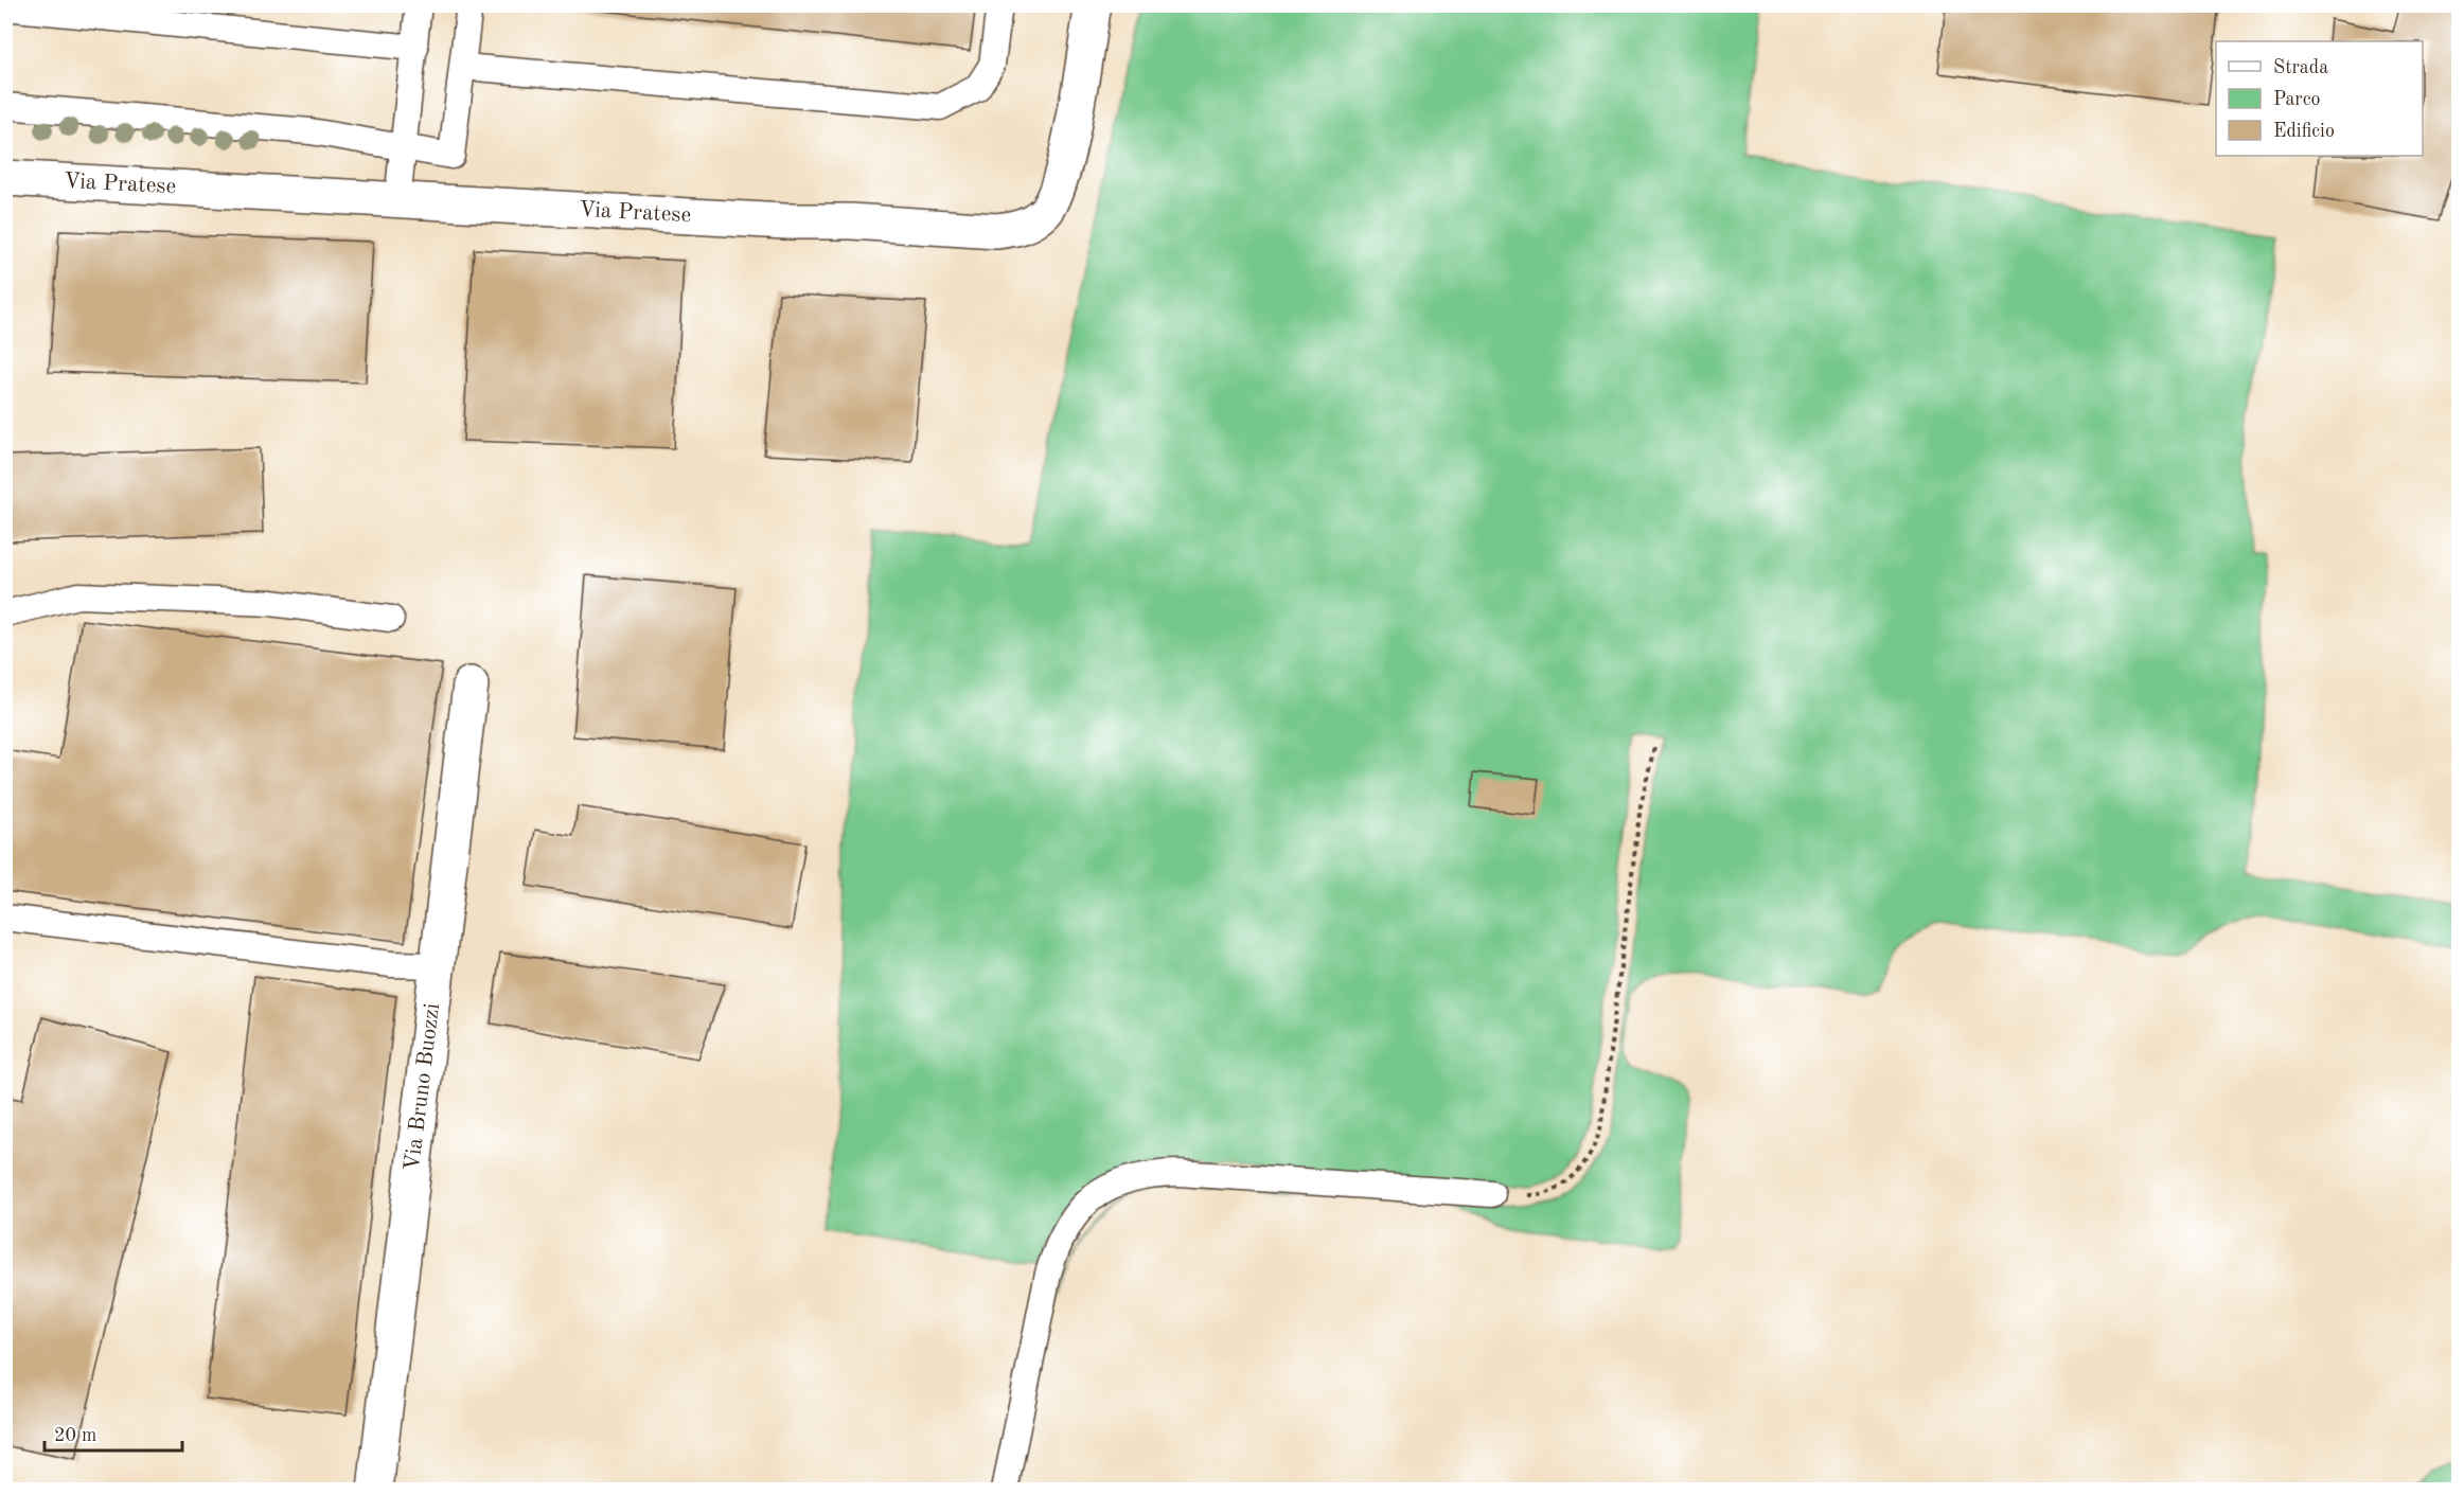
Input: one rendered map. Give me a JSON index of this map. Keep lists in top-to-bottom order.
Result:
{
  "streets": {
    "street": ["Via Pratese", "Via Bruno Buozzi"]
  },
  "legend": ["Strada", "Parco", "Edificio"],
  "scale_bar": "20 m"
}
